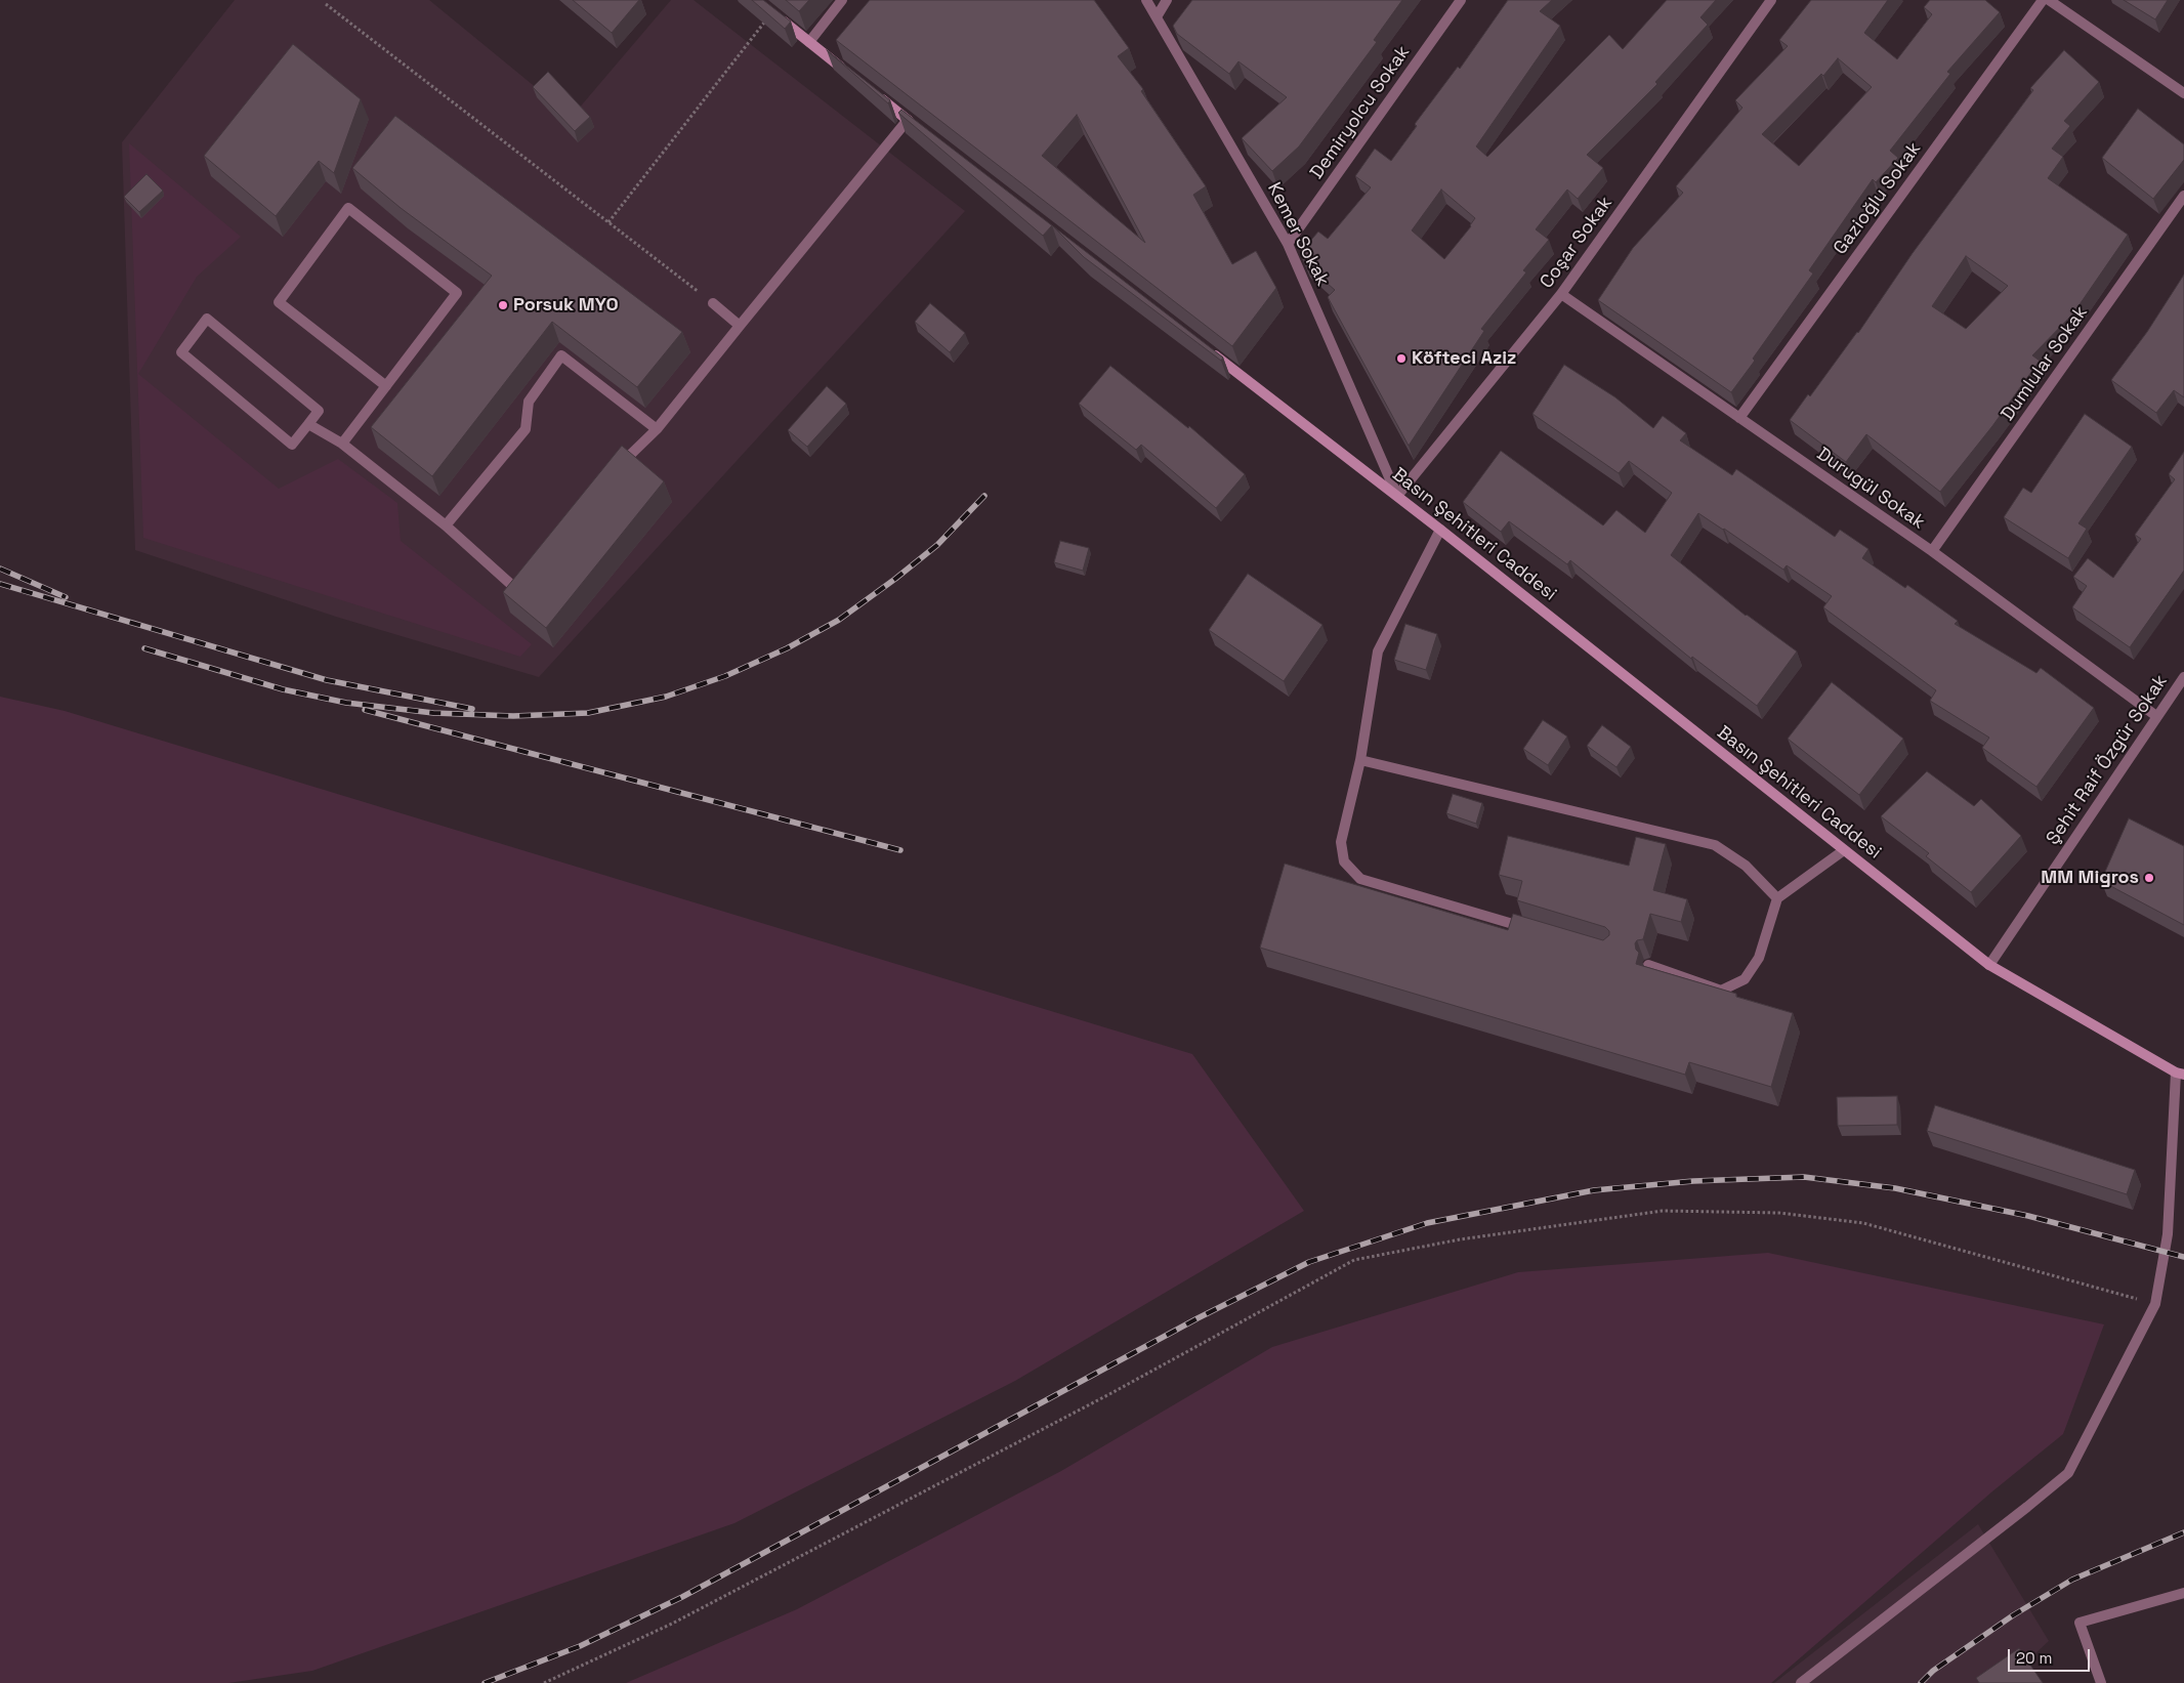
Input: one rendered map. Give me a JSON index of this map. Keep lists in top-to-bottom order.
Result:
{
  "streets": {
    "main road": ["Basın Şehitleri Caddesi"],
    "street": [
      "Demiryolcu Sokak",
      "Gazioğlu Sokak",
      "Kemer Sokak",
      "Coşar Sokak",
      "Dumlular Sokak",
      "Durugül Sokak",
      "Şehit Raif Özgür Sokak"
    ]
  },
  "crossings": [
    ["Demiryolcu Sokak", "Kemer Sokak"],
    ["Gazioğlu Sokak", "Durugül Sokak"],
    ["Kemer Sokak", "Coşar Sokak"],
    ["Kemer Sokak", "Basın Şehitleri Caddesi"],
    ["Coşar Sokak", "Durugül Sokak"],
    ["Coşar Sokak", "Basın Şehitleri Caddesi"],
    ["Dumlular Sokak", "Durugül Sokak"],
    ["Durugül Sokak", "Şehit Raif Özgür Sokak"],
    ["Basın Şehitleri Caddesi", "Şehit Raif Özgür Sokak"]
  ],
  "places": ["Porsuk MYO", "Köfteci Aziz", "MM Migros"],
  "scale_bar": "20 m"
}
